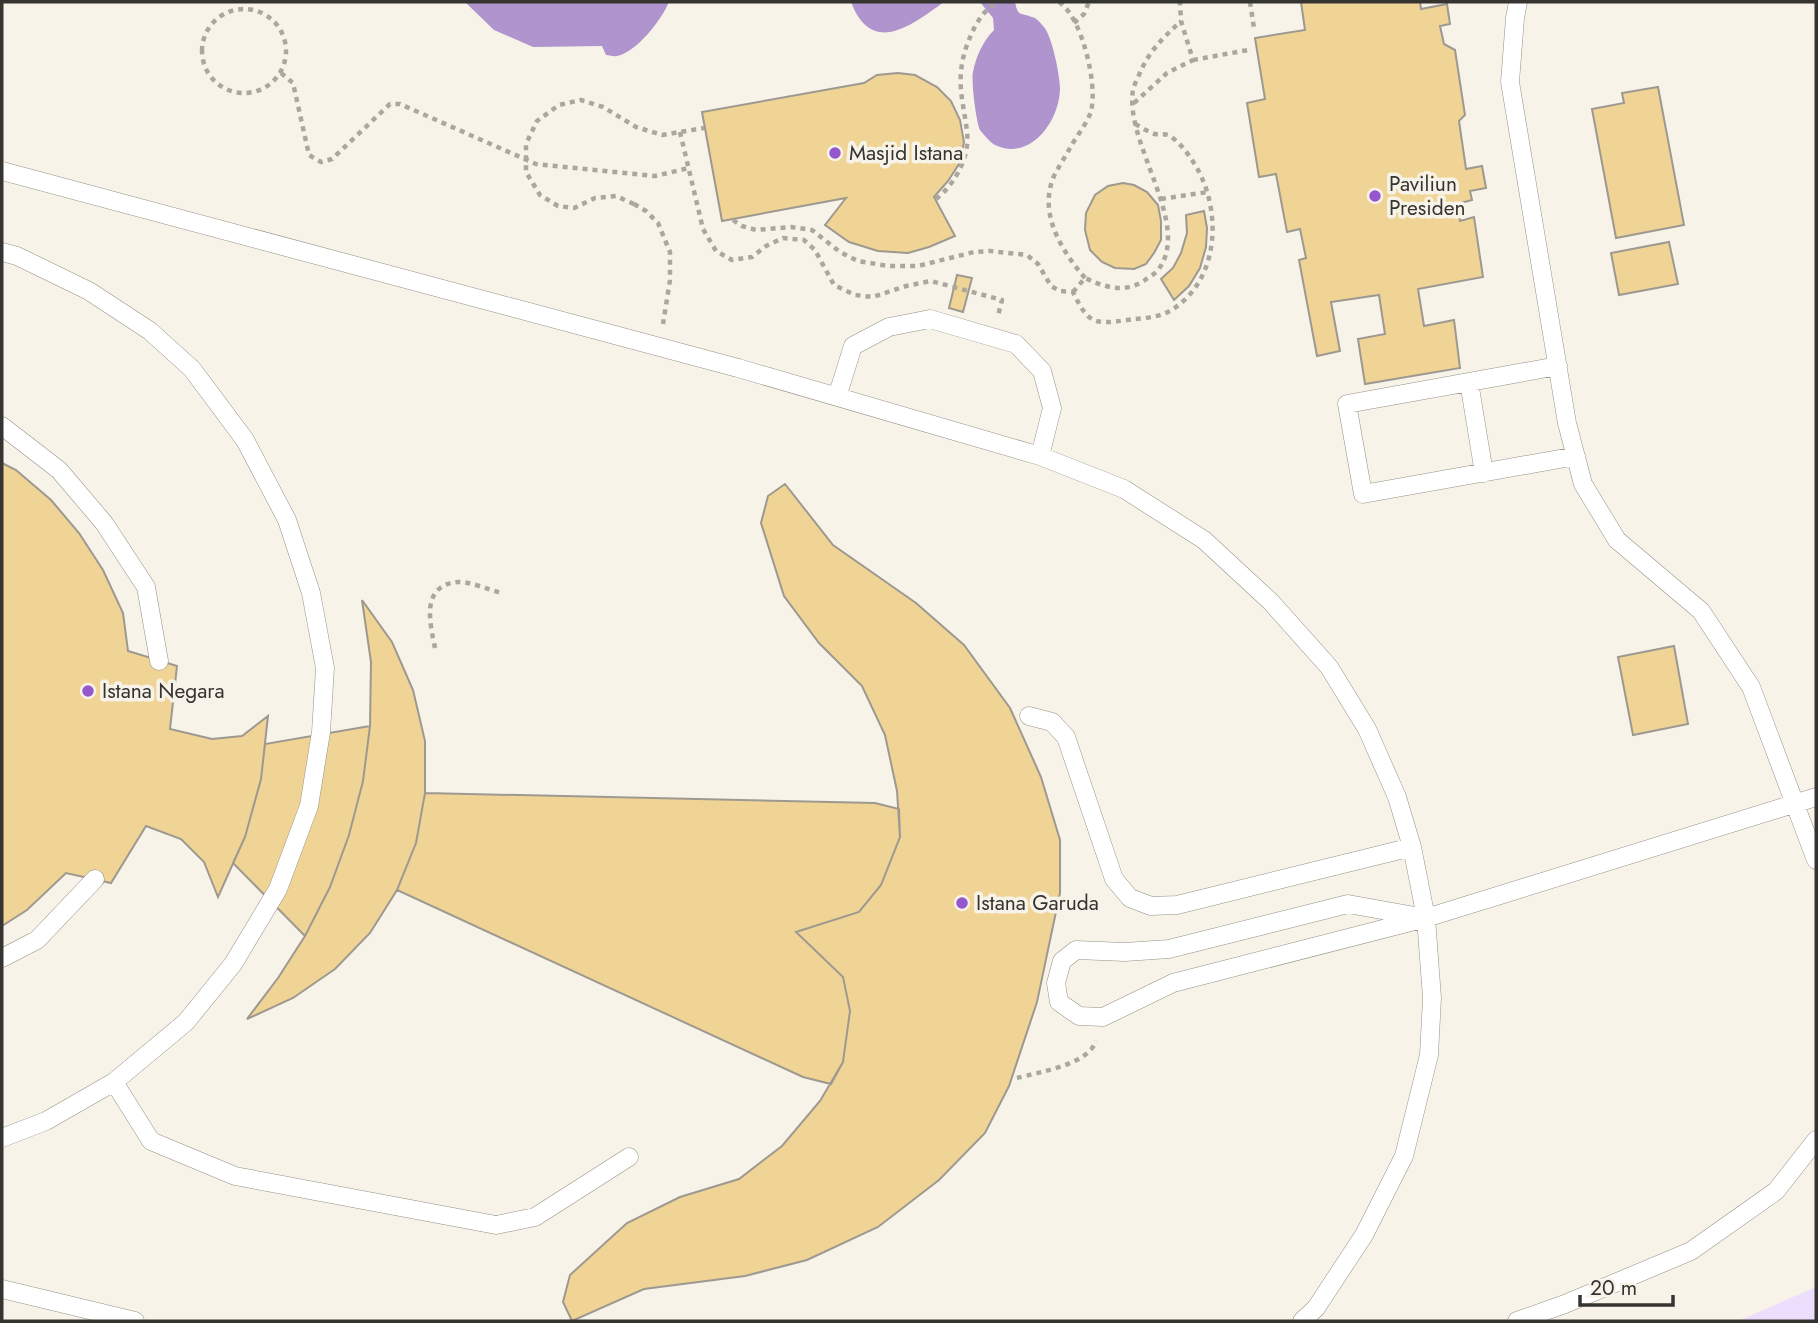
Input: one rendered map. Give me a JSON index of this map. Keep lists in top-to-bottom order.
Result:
{
  "places": [
    "Masjid Istana",
    "Paviliun Presiden",
    "Istana Negara",
    "Istana Garuda"
  ],
  "scale_bar": "20 m"
}
